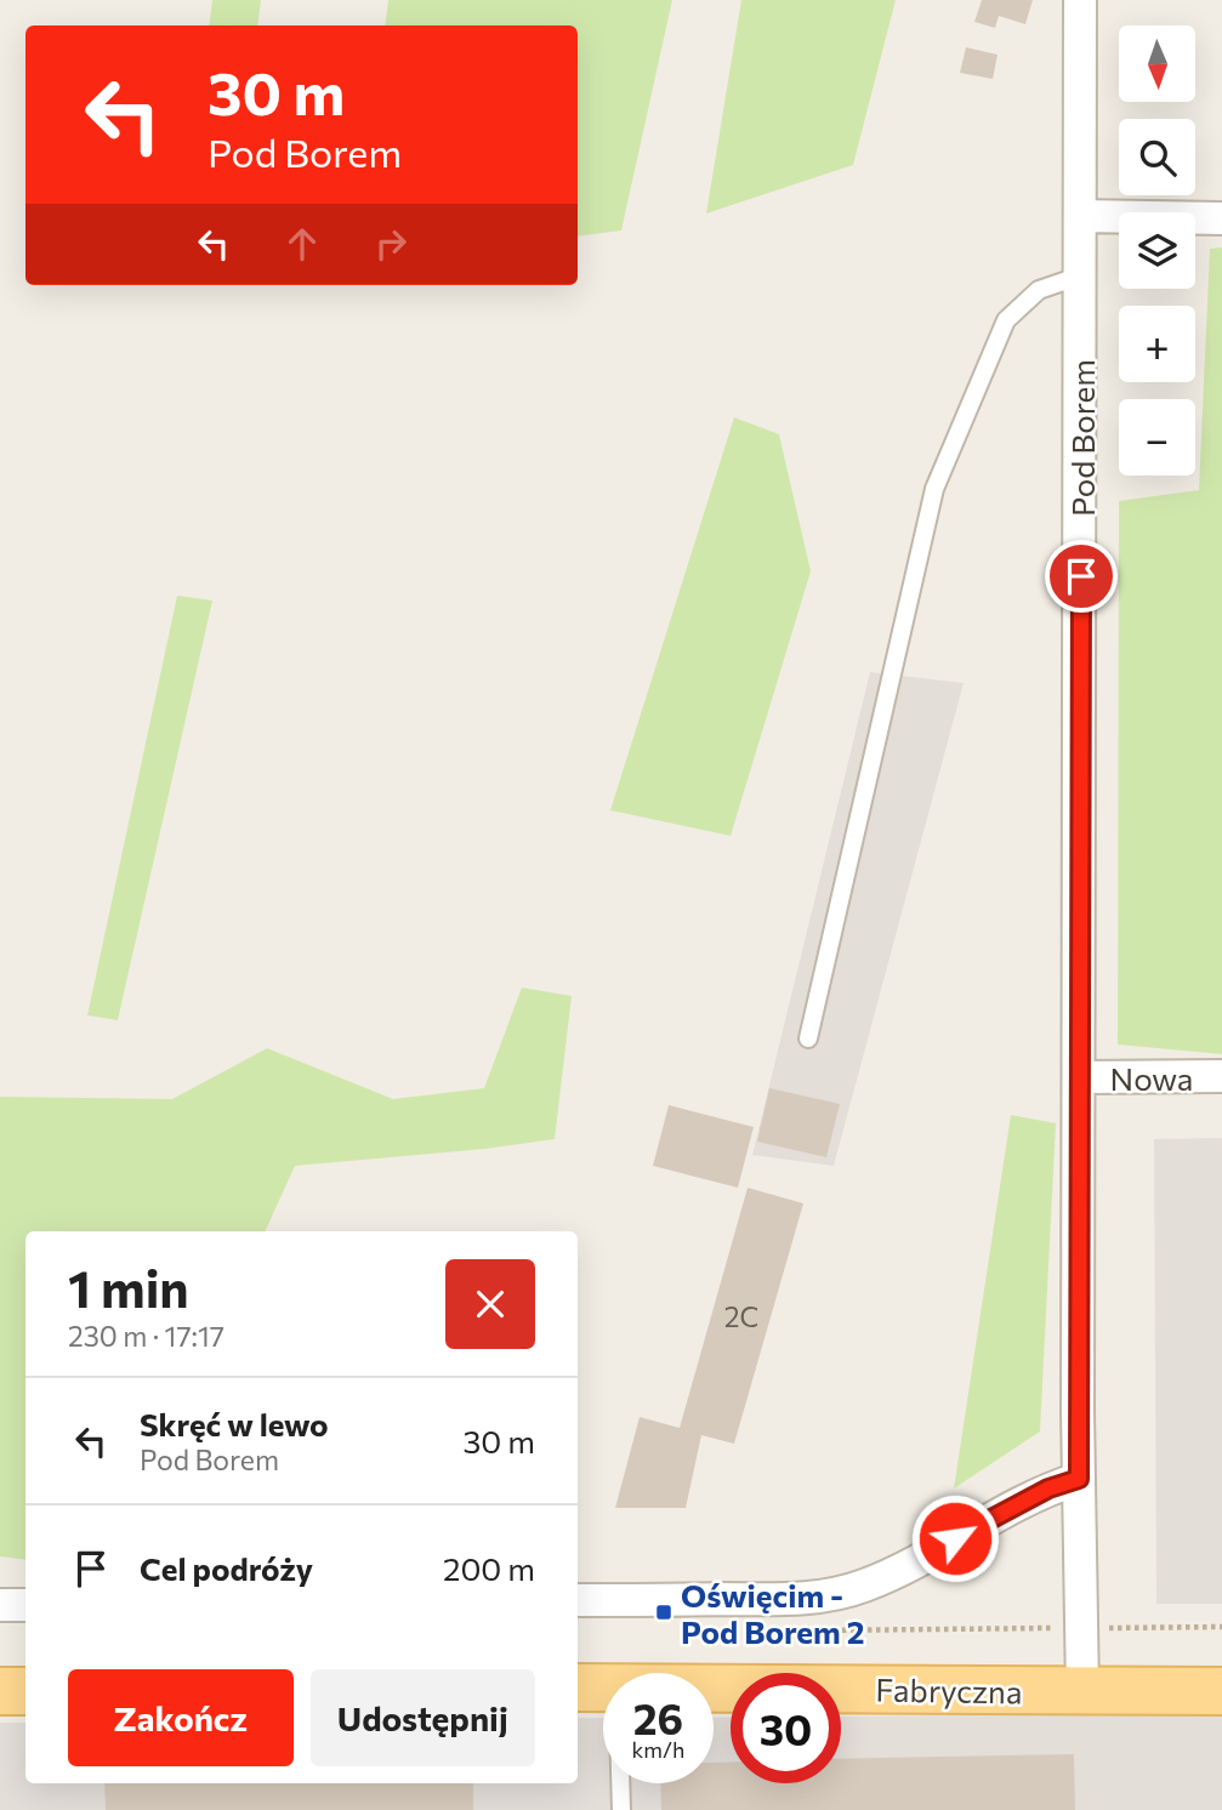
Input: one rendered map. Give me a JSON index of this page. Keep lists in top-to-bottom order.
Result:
{
  "streets": {
    "main road": ["Fabryczna"],
    "street": ["Pod Borem", "Nowa"]
  },
  "crossings": [
    ["Pod Borem", "Nowa"],
    ["Pod Borem", "Fabryczna"]
  ],
  "places": {
    "transit": ["Oświęcim - Pod Borem 2"]
  },
  "house_numbers": ["2C"],
  "north": "bottom",
  "page": {
    "map_buttons": ["+", "−"],
    "turn": ["30 m", "Pod Borem"],
    "heading": ["1 min", "230 m · 17:17"],
    "list": [
      {
        "name": "Skręć w lewo",
        "note": "Pod Borem",
        "value": "30 m"
      },
      {
        "name": "Cel podróży",
        "value": "200 m"
      }
    ],
    "buttons": ["Zakończ", "Udostępnij"],
    "speed": "26 km/h",
    "limit": "30"
  }
}
